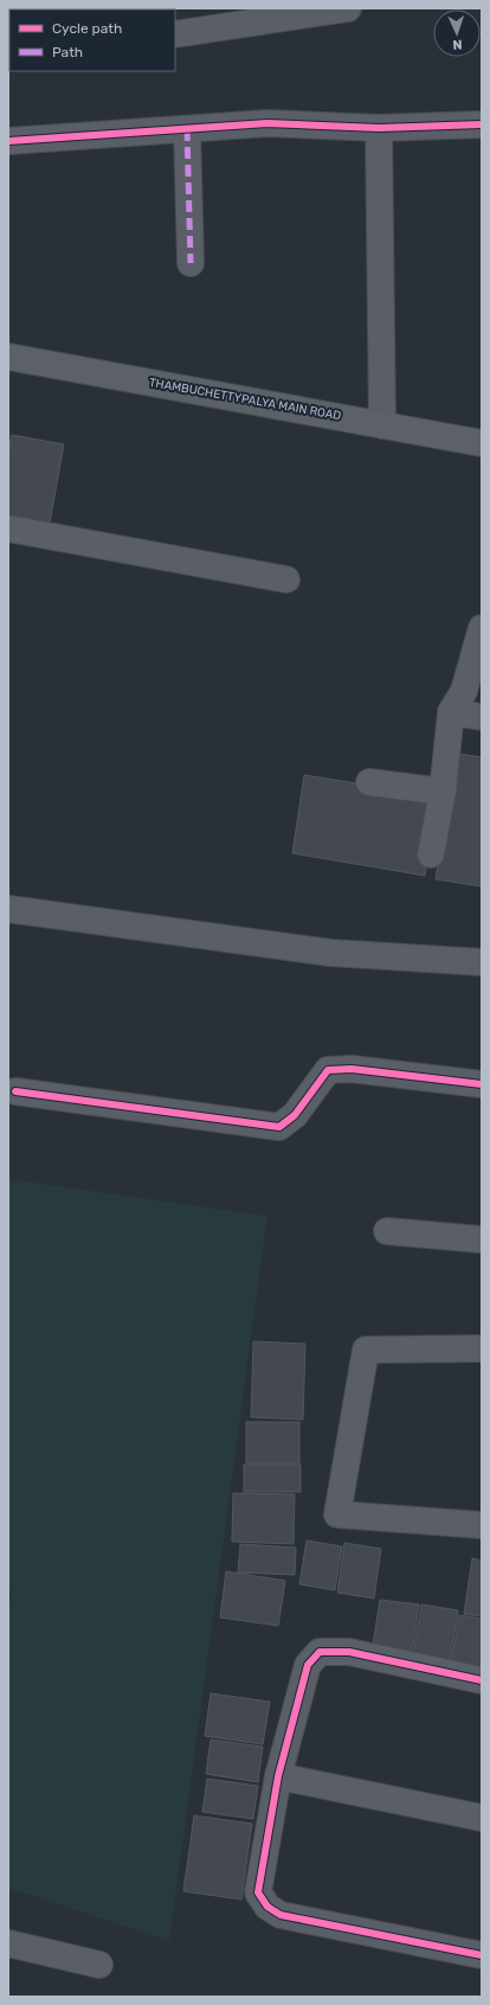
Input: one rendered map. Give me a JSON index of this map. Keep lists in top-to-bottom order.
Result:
{
  "streets": {
    "main road": ["THAMBUCHETTYPALYA MAIN ROAD"]
  },
  "legend": ["Cycle path", "Path"],
  "north": "bottom"
}
